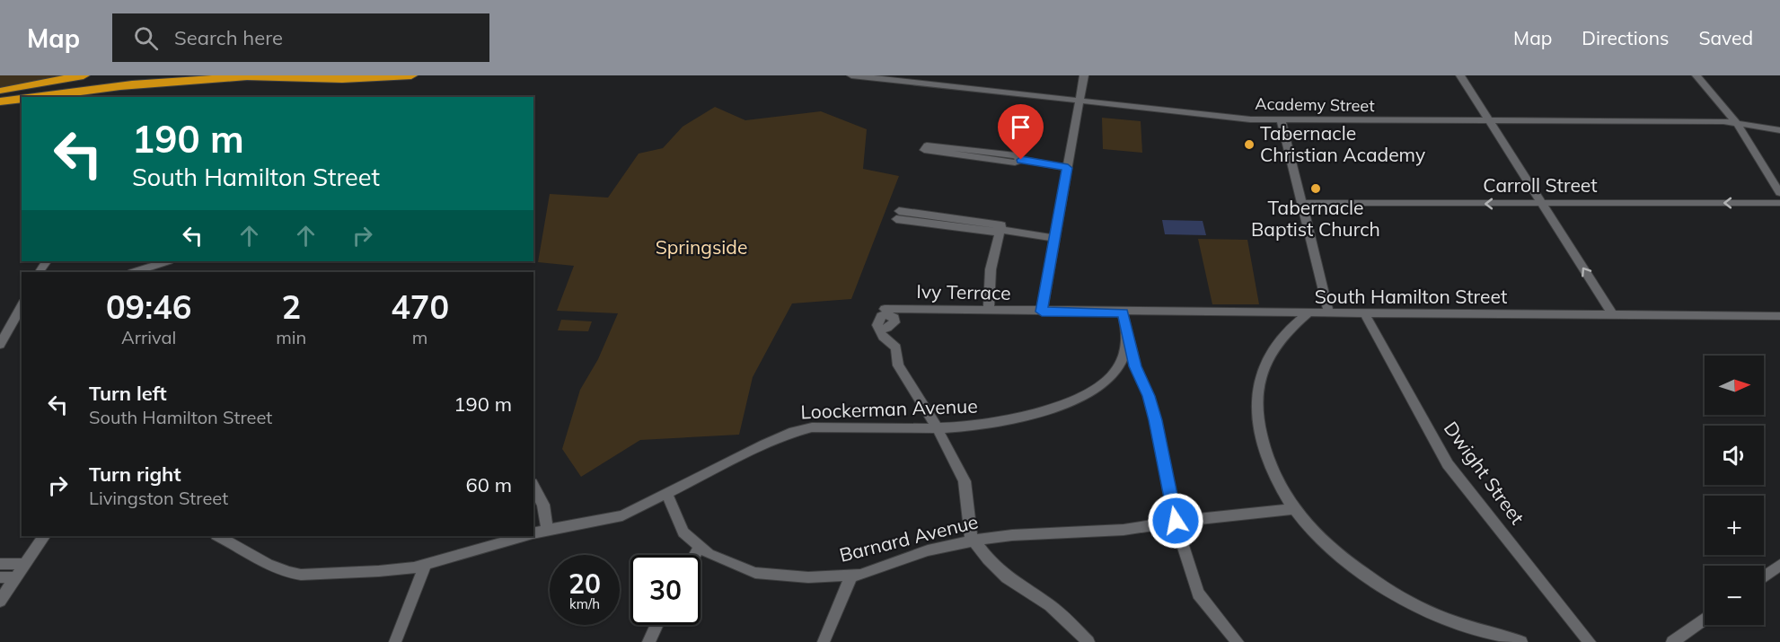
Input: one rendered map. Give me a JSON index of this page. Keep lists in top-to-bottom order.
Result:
{
  "streets": {
    "street": [
      "Academy Street",
      "Carroll Street",
      "Ivy Terrace",
      "South Hamilton Street",
      "Loockerman Avenue",
      "Dwight Street",
      "Barnard Avenue"
    ]
  },
  "crossings": [
    ["Ivy Terrace", "South Hamilton Street"],
    ["South Hamilton Street", "Dwight Street"],
    ["Loockerman Avenue", "Barnard Avenue"]
  ],
  "one_way": ["Carroll Street"],
  "parks": ["Springside"],
  "places": ["Tabernacle Christian Academy", "Tabernacle Baptist Church"],
  "north": "right",
  "page": {
    "header": "Map",
    "search": "Search here",
    "nav": ["Map", "Directions", "Saved"],
    "turn": ["190 m", "South Hamilton Street"],
    "eta": [
      "09:46",
      "Arrival",
      "2",
      "min",
      "470",
      "m"
    ],
    "map_buttons": ["+", "−"],
    "list": [
      {
        "name": "Turn left",
        "note": "South Hamilton Street",
        "value": "190 m"
      },
      {
        "name": "Turn right",
        "note": "Livingston Street",
        "value": "60 m"
      }
    ],
    "speed": "20 km/h",
    "limit": "30"
  }
}
